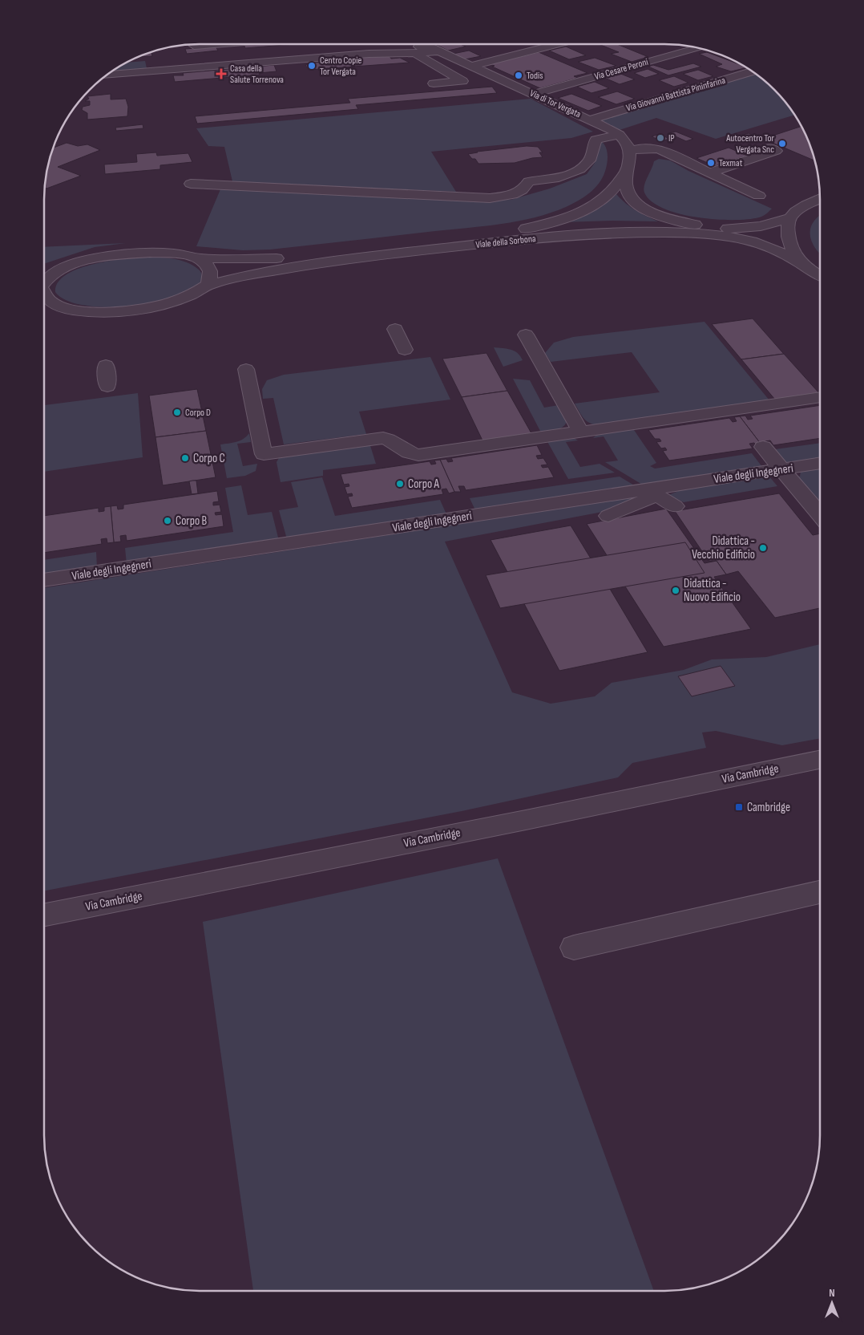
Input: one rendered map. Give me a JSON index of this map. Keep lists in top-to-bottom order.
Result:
{
  "streets": {
    "street": [
      "Via Cesare Peroni",
      "Via Giovanni Battista Pininfarina",
      "Via di Tor Vergata",
      "Viale della Sorbona",
      "Viale degli Ingegneri",
      "Via Cambridge"
    ]
  },
  "crossings": [
    ["Via Cesare Peroni", "Via di Tor Vergata"],
    ["Via Giovanni Battista Pininfarina", "Via di Tor Vergata"]
  ],
  "places": {
    "other": [
      "Centro Copie Tor Vergata",
      "Todis",
      "IP",
      "Autocentro Tor Vergata Snc",
      "Texmat",
      "Corpo D",
      "Corpo C",
      "Corpo A",
      "Corpo B",
      "Didattica - Vecchio Edificio",
      "Didattica - Nuovo Edificio"
    ],
    "health": ["Casa della Salute Torrenova"],
    "transit": ["Cambridge"]
  },
  "north": "top"
}
